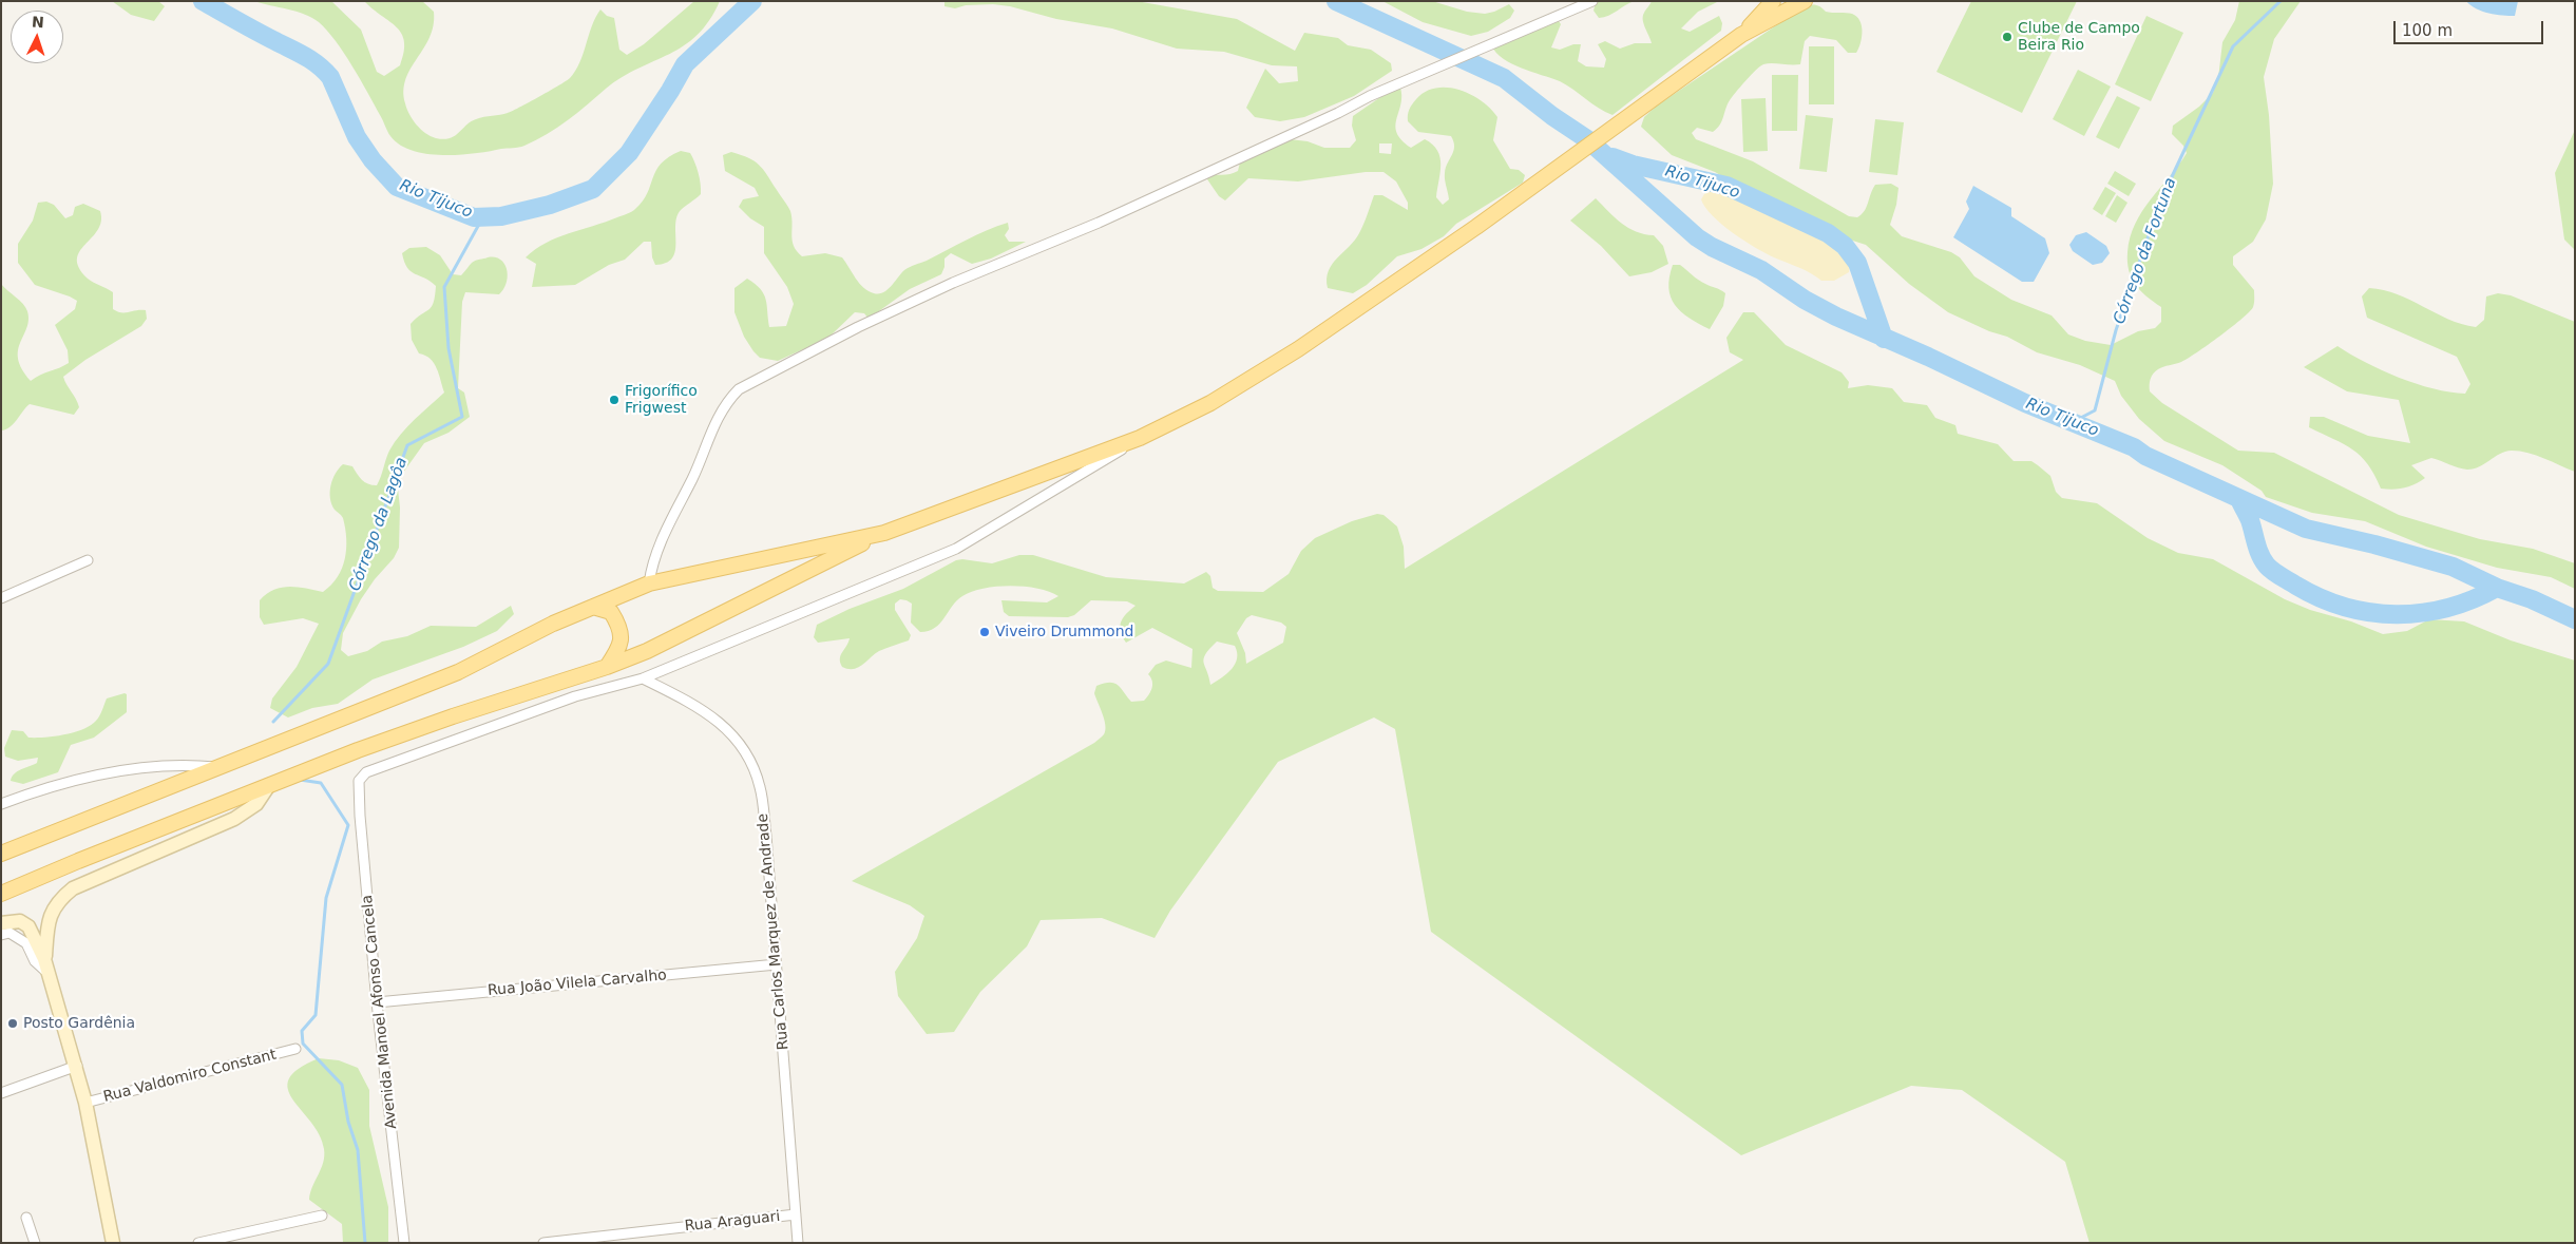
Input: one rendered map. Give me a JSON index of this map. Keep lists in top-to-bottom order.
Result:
{
  "streets": {
    "street": [
      "Rua Carlos Marquez de Andrade",
      "Rua João Vilela Carvalho",
      "Avenida Manoel Afonso Cancela",
      "Rua Valdomiro Constant",
      "Rua Araguari"
    ]
  },
  "crossings": [
    ["Rua Carlos Marquez de Andrade", "Rua João Vilela Carvalho"],
    ["Rua Carlos Marquez de Andrade", "Avenida Manoel Afonso Cancela"],
    ["Rua Carlos Marquez de Andrade", "Rua Araguari"],
    ["Rua João Vilela Carvalho", "Avenida Manoel Afonso Cancela"]
  ],
  "water": ["Rio Tijuco", "Córrego da Fortuna", "Córrego da Lagôa"],
  "places": [
    "Clube de Campo Beira Rio",
    "Frigorífico Frigwest",
    "Viveiro Drummond",
    "Posto Gardênia"
  ],
  "scale_bar": "100 m",
  "north": "top"
}
